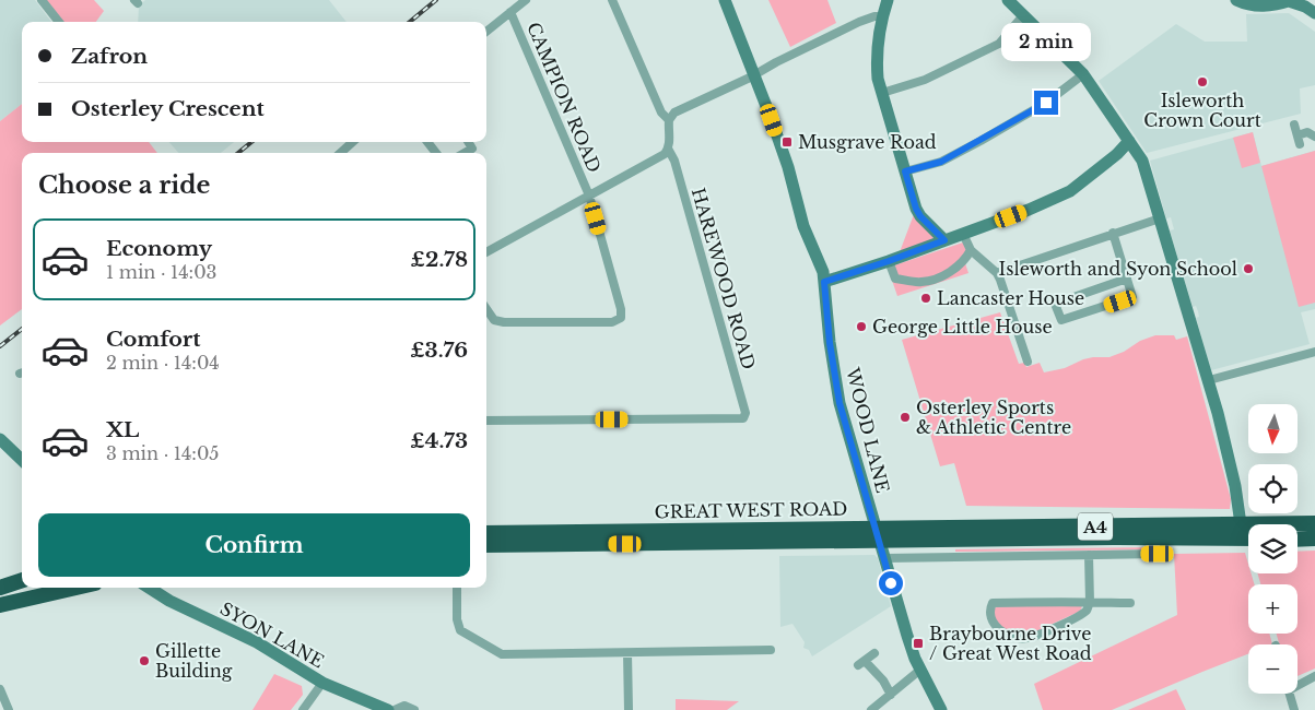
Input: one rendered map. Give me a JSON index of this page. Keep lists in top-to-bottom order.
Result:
{
  "streets": {
    "highway": ["GREAT WEST ROAD", "A4"],
    "street": [
      "CAMPION ROAD",
      "HAREWOOD ROAD",
      "WOOD LANE",
      "SYON LANE"
    ]
  },
  "crossings": [
    ["WOOD LANE", "GREAT WEST ROAD"]
  ],
  "places": {
    "other": [
      "Isleworth Crown Court",
      "Isleworth and Syon School",
      "Lancaster House",
      "George Little House",
      "Osterley Sports & Athletic Centre",
      "Gillette Building"
    ],
    "transit": ["Musgrave Road", "Braybourne Drive / Great West Road"]
  },
  "north": "bottom",
  "page": {
    "banner": ["Zafron", "Osterley Crescent"],
    "bubble": "2 min",
    "heading": "Choose a ride",
    "list": [
      {
        "name": "Economy",
        "note": "1 min · 14:03",
        "value": "£2.78"
      },
      {
        "name": "Comfort",
        "note": "2 min · 14:04",
        "value": "£3.76"
      },
      {
        "name": "XL",
        "note": "3 min · 14:05",
        "value": "£4.73"
      }
    ],
    "map_buttons": ["+", "−"],
    "buttons": "Confirm"
  }
}
